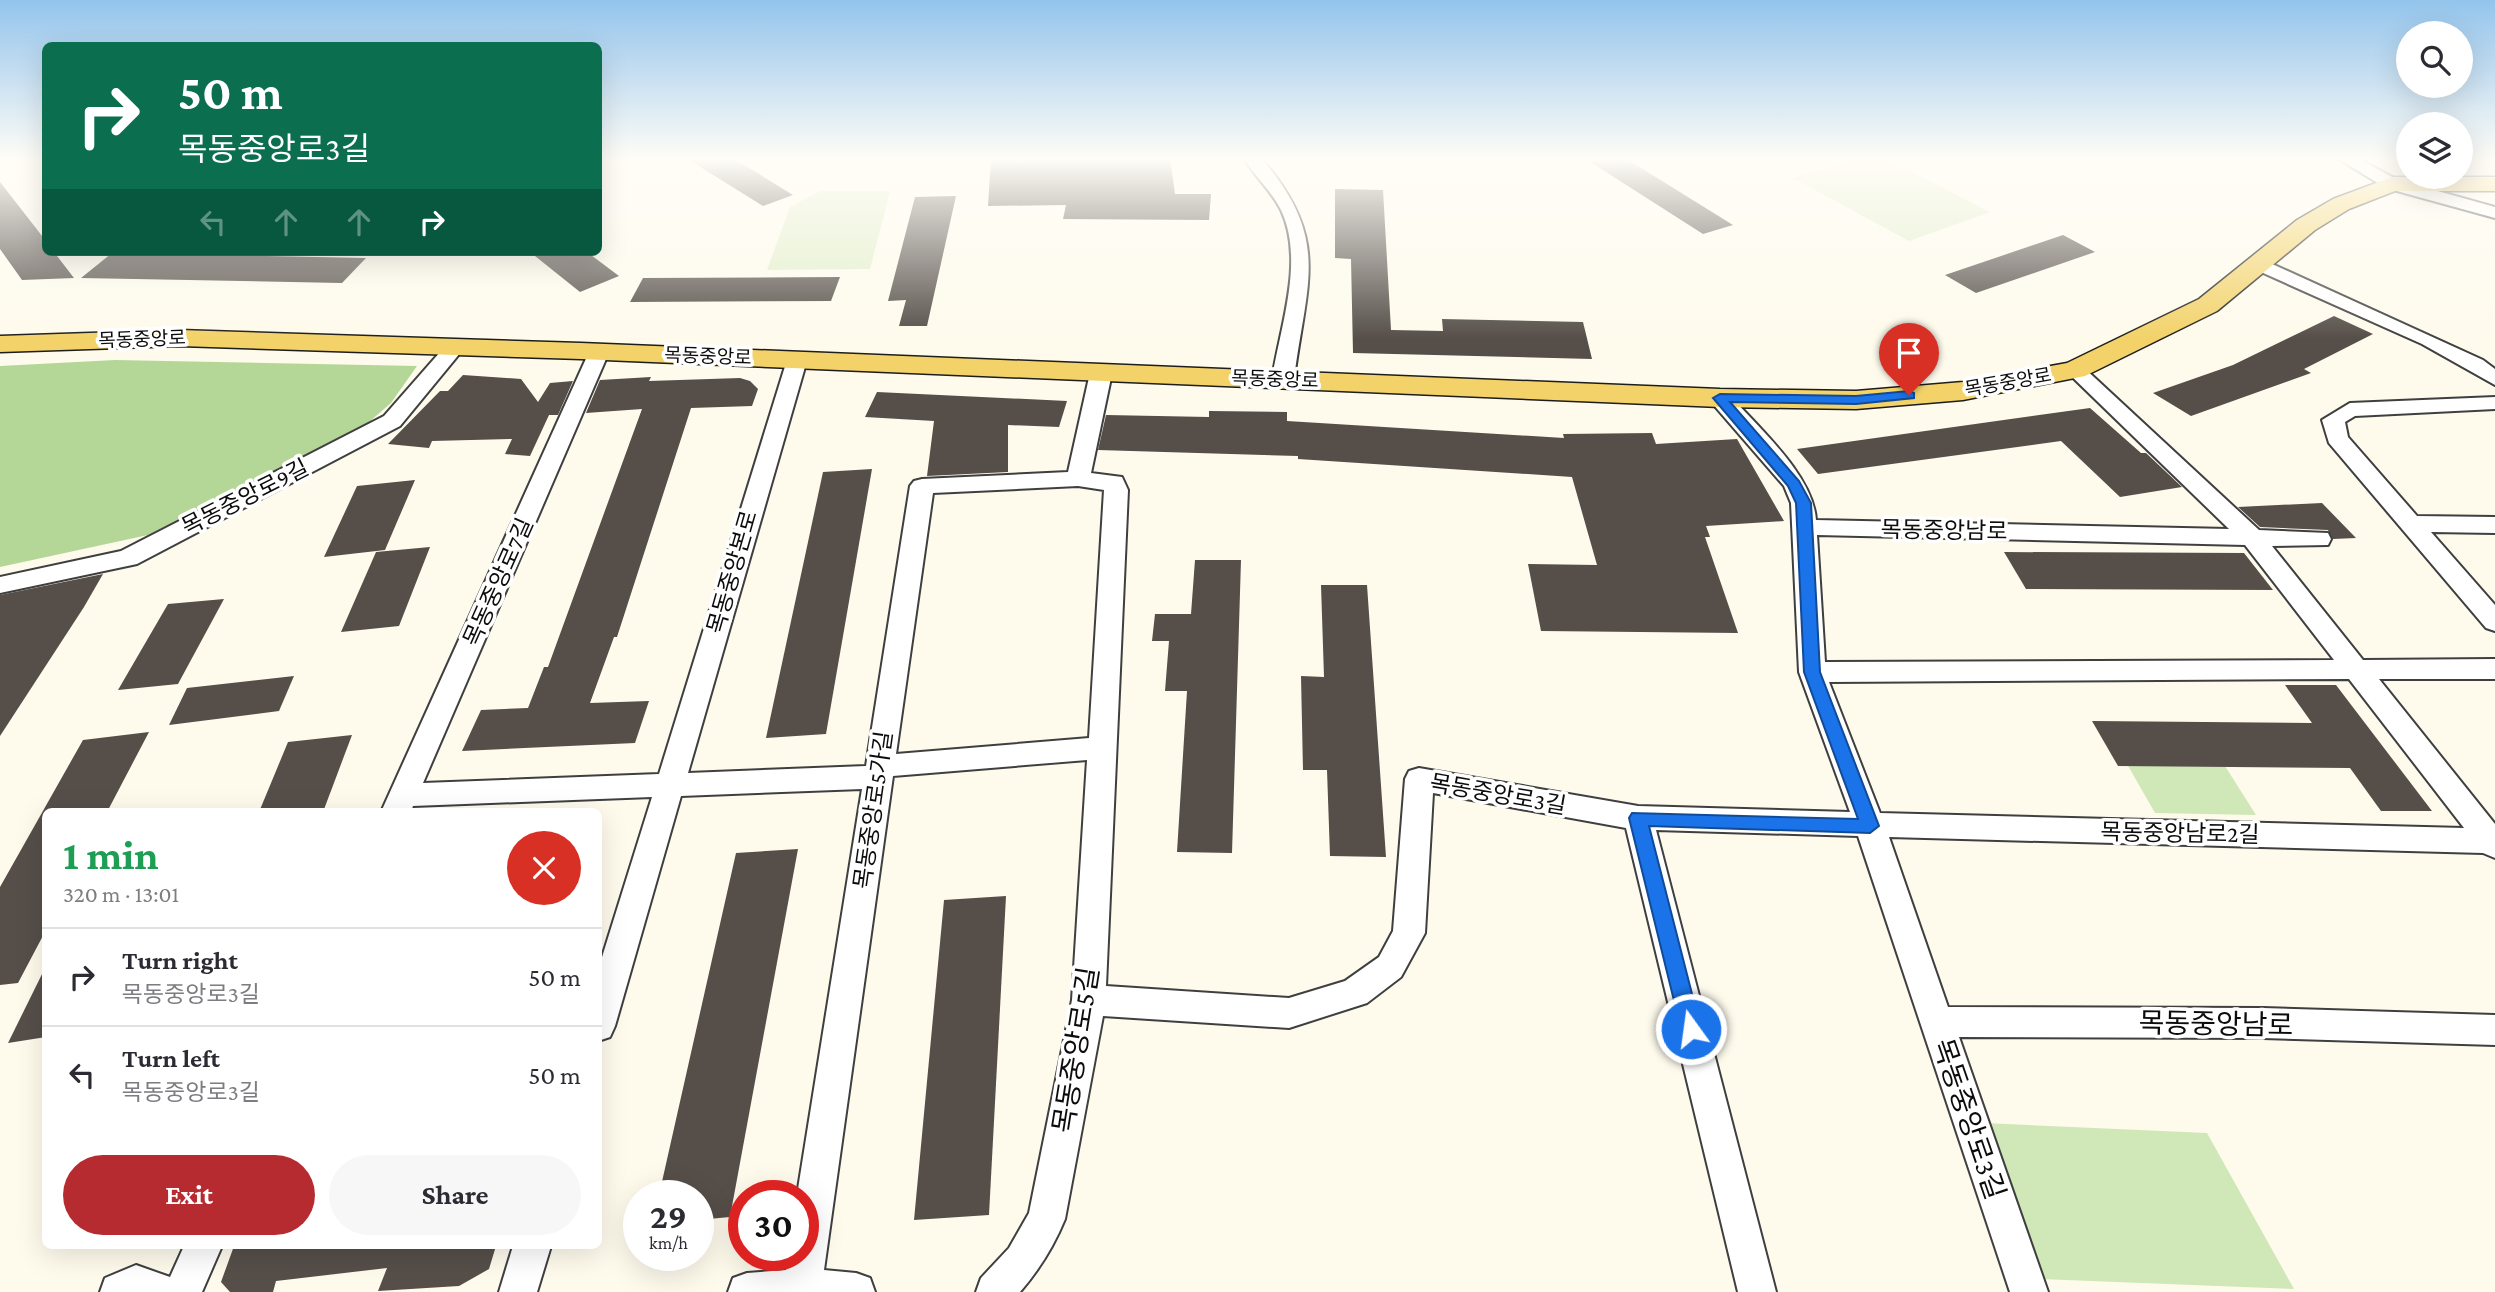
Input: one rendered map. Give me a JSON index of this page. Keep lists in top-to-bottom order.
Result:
{
  "streets": {
    "main road": ["목동중앙로"],
    "street": [
      "목동중앙로9길",
      "목동중앙남로",
      "목동중앙본로",
      "목동중앙로7길",
      "목동중앙로3길",
      "목동중앙로5가길",
      "목동중앙남로2길",
      "목동중앙로5길"
    ]
  },
  "crossings": [
    ["목동중앙로", "목동중앙로9길"],
    ["목동중앙로", "목동중앙본로"],
    ["목동중앙로", "목동중앙로7길"],
    ["목동중앙로", "목동중앙로3길"],
    ["목동중앙남로", "목동중앙로3길"],
    ["목동중앙로3길", "목동중앙남로2길"],
    ["목동중앙로3길", "목동중앙로5길"],
    ["목동중앙로5가길", "목동중앙로5길"]
  ],
  "page": {
    "turn": ["50 m", "목동중앙로3길"],
    "heading": ["1 min", "320 m · 13:01"],
    "list": [
      {
        "name": "Turn right",
        "note": "목동중앙로3길",
        "value": "50 m"
      },
      {
        "name": "Turn left",
        "note": "목동중앙로3길",
        "value": "50 m"
      }
    ],
    "buttons": ["Exit", "Share"],
    "speed": "29 km/h",
    "limit": "30"
  }
}
